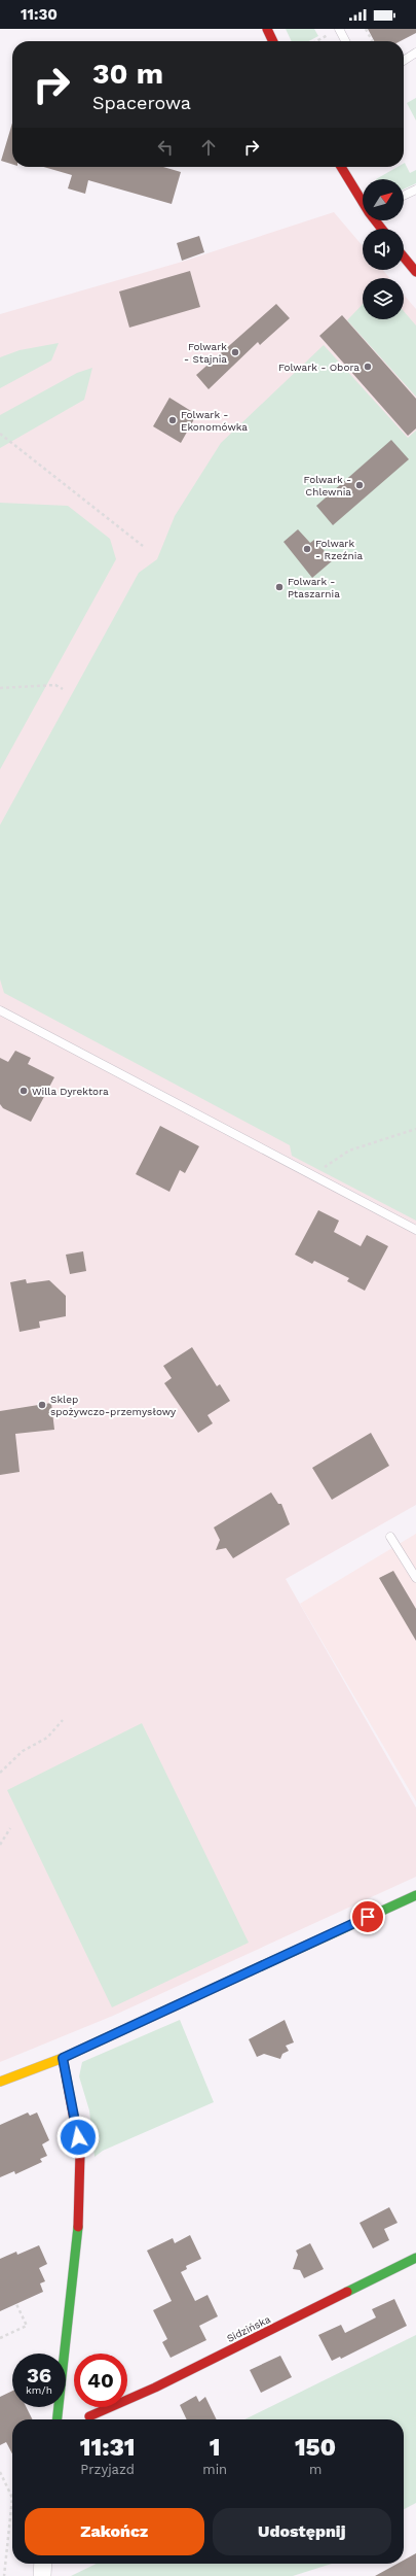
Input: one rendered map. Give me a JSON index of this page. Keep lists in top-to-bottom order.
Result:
{
  "streets": {
    "street": ["Sidzińska"]
  },
  "places": [
    "Folwark - Stajnia",
    "Folwark - Obora",
    "Folwark - Ekonomówka",
    "Folwark - Chlewnia",
    "Folwark - Rzeźnia",
    "Folwark - Ptaszarnia",
    "Willa Dyrektora",
    "Sklep spożywczo-przemysłowy"
  ],
  "north": "top right",
  "page": {
    "status": "11:30",
    "turn": ["30 m", "Spacerowa"],
    "speed": "36 km/h",
    "limit": "40",
    "eta": [
      "11:31",
      "Przyjazd",
      "1",
      "min",
      "150",
      "m"
    ],
    "buttons": ["Zakończ", "Udostępnij"]
  }
}
